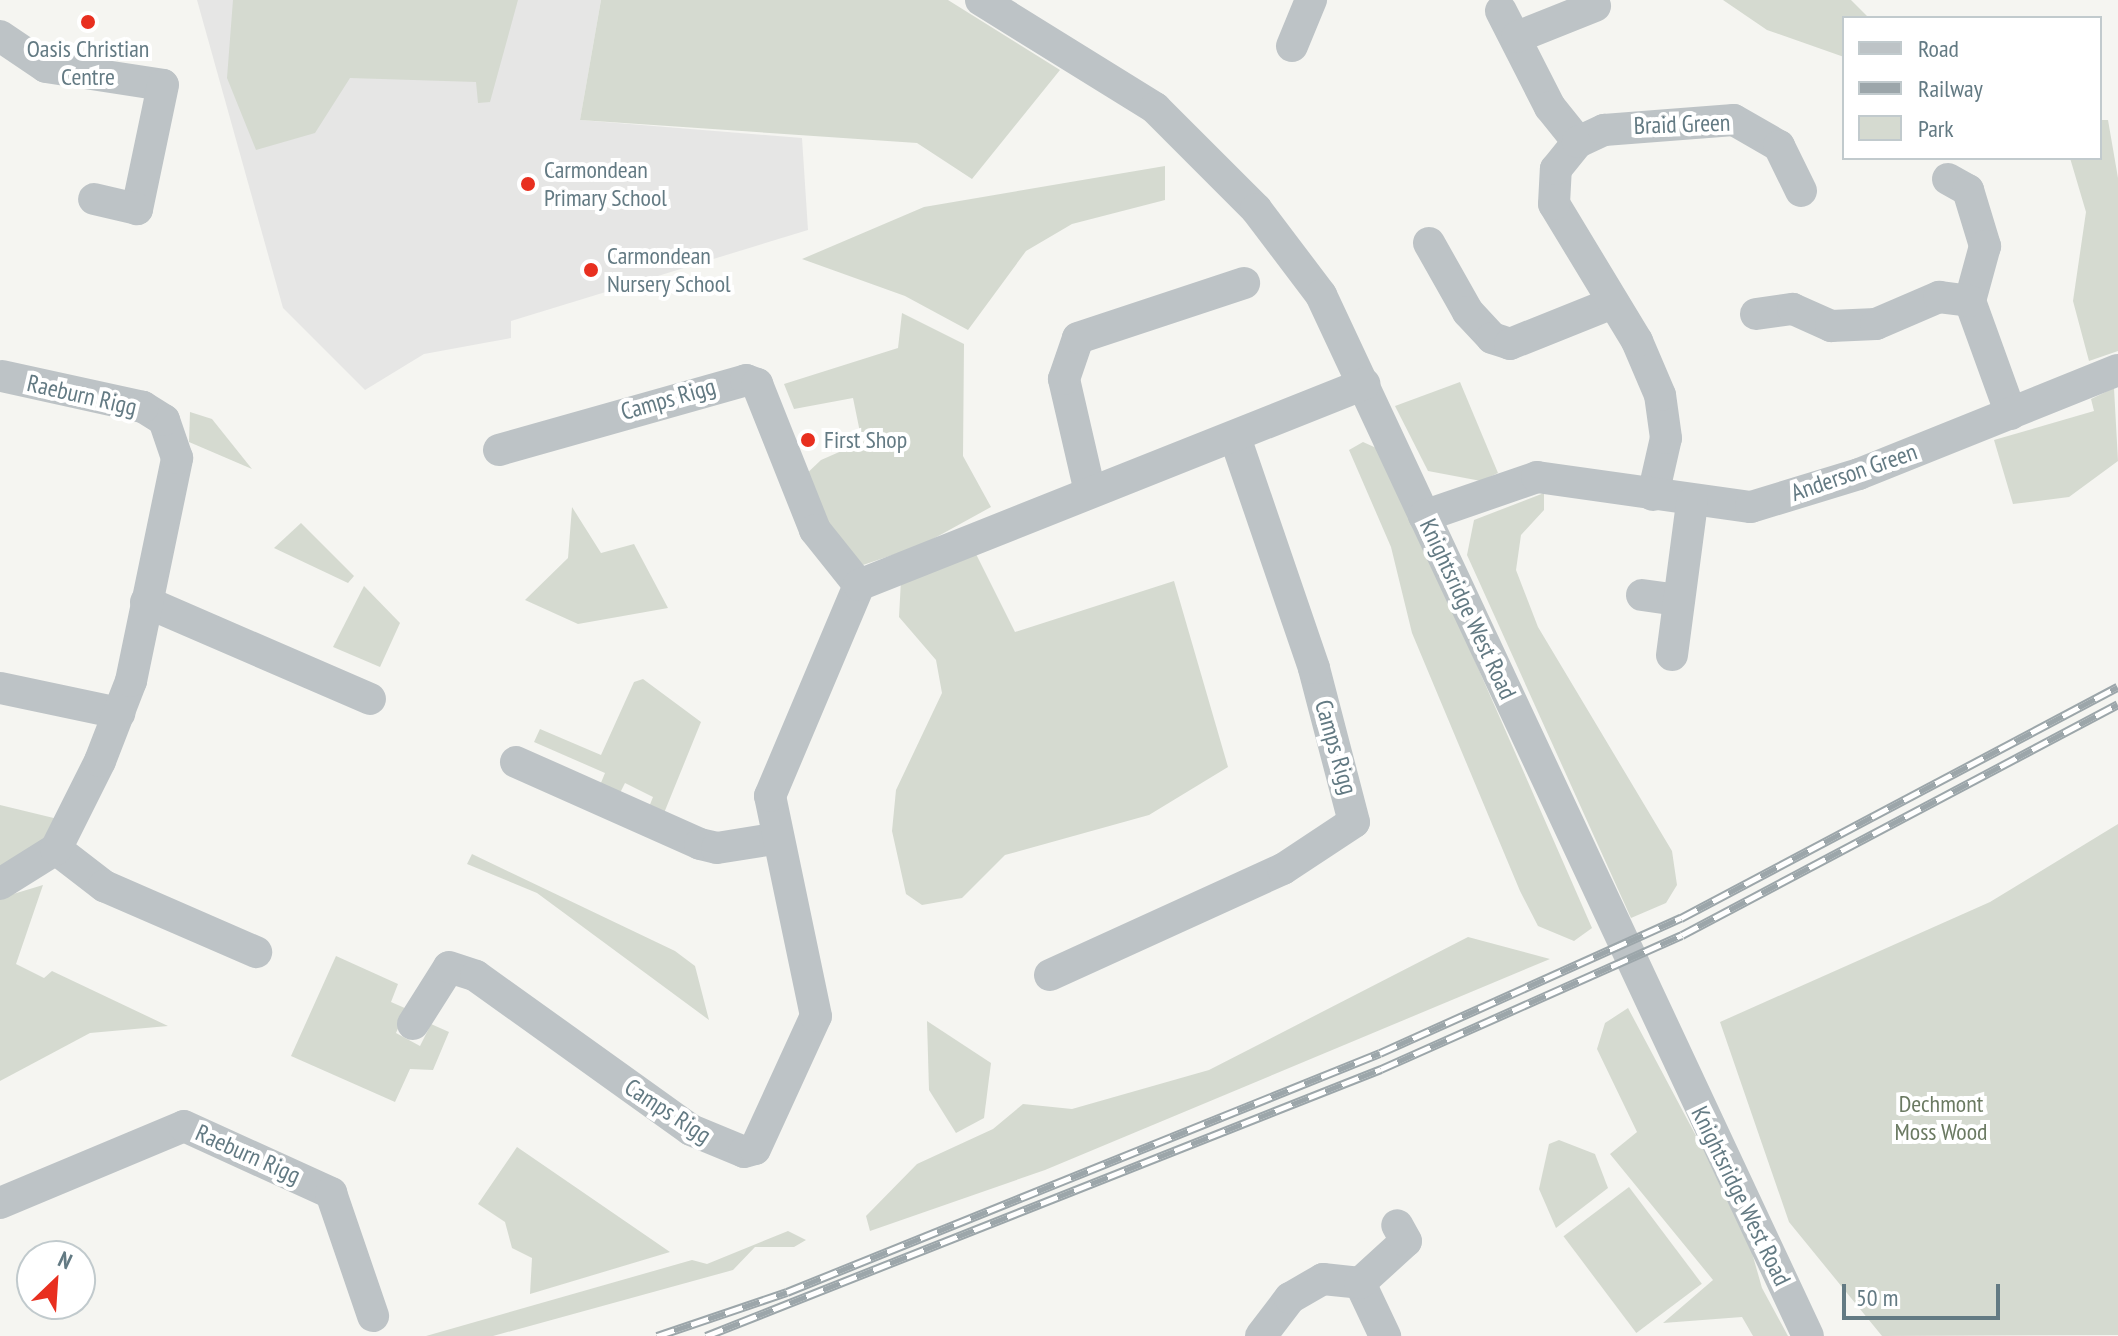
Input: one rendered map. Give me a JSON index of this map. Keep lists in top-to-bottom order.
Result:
{
  "streets": {
    "street": [
      "Braid Green",
      "Raeburn Rigg",
      "Camps Rigg",
      "Anderson Green",
      "Knightsridge West Road"
    ]
  },
  "crossings": [
    ["Anderson Green", "Knightsridge West Road"]
  ],
  "parks": ["Dechmont Moss Wood"],
  "places": [
    "Oasis Christian Centre",
    "Carmondean Primary School",
    "Carmondean Nursery School",
    "First Shop"
  ],
  "legend": ["Road", "Railway", "Park"],
  "scale_bar": "50 m",
  "north": "top right"
}
